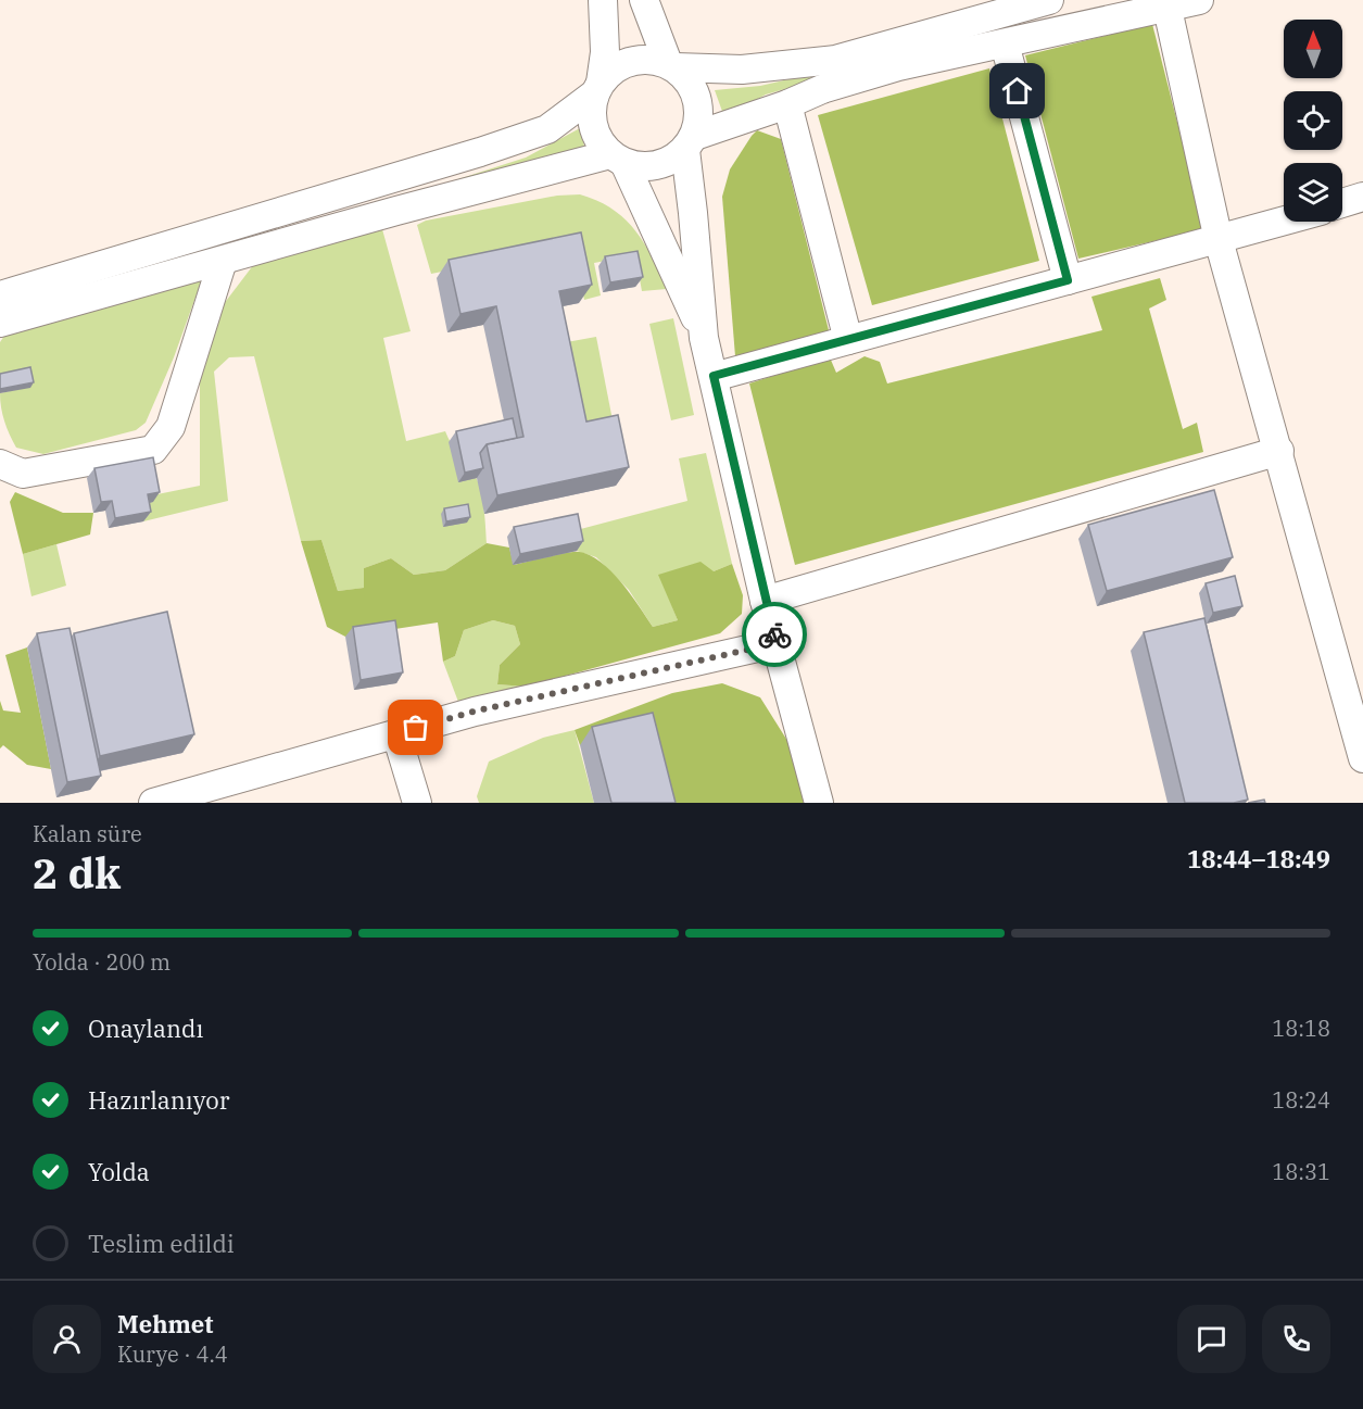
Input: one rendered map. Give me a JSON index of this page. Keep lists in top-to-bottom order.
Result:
{
  "north": "top",
  "page": {
    "heading": ["2 dk", "Kalan süre", "18:44–18:49"],
    "panel": ["Mehmet", "Kurye · 4.4"],
    "bar": "Yolda · 200 m",
    "list": [
      ["Onaylandı", "18:18"],
      ["Hazırlanıyor", "18:24"],
      ["Yolda", "18:31"],
      "Teslim edildi"
    ]
  }
}
